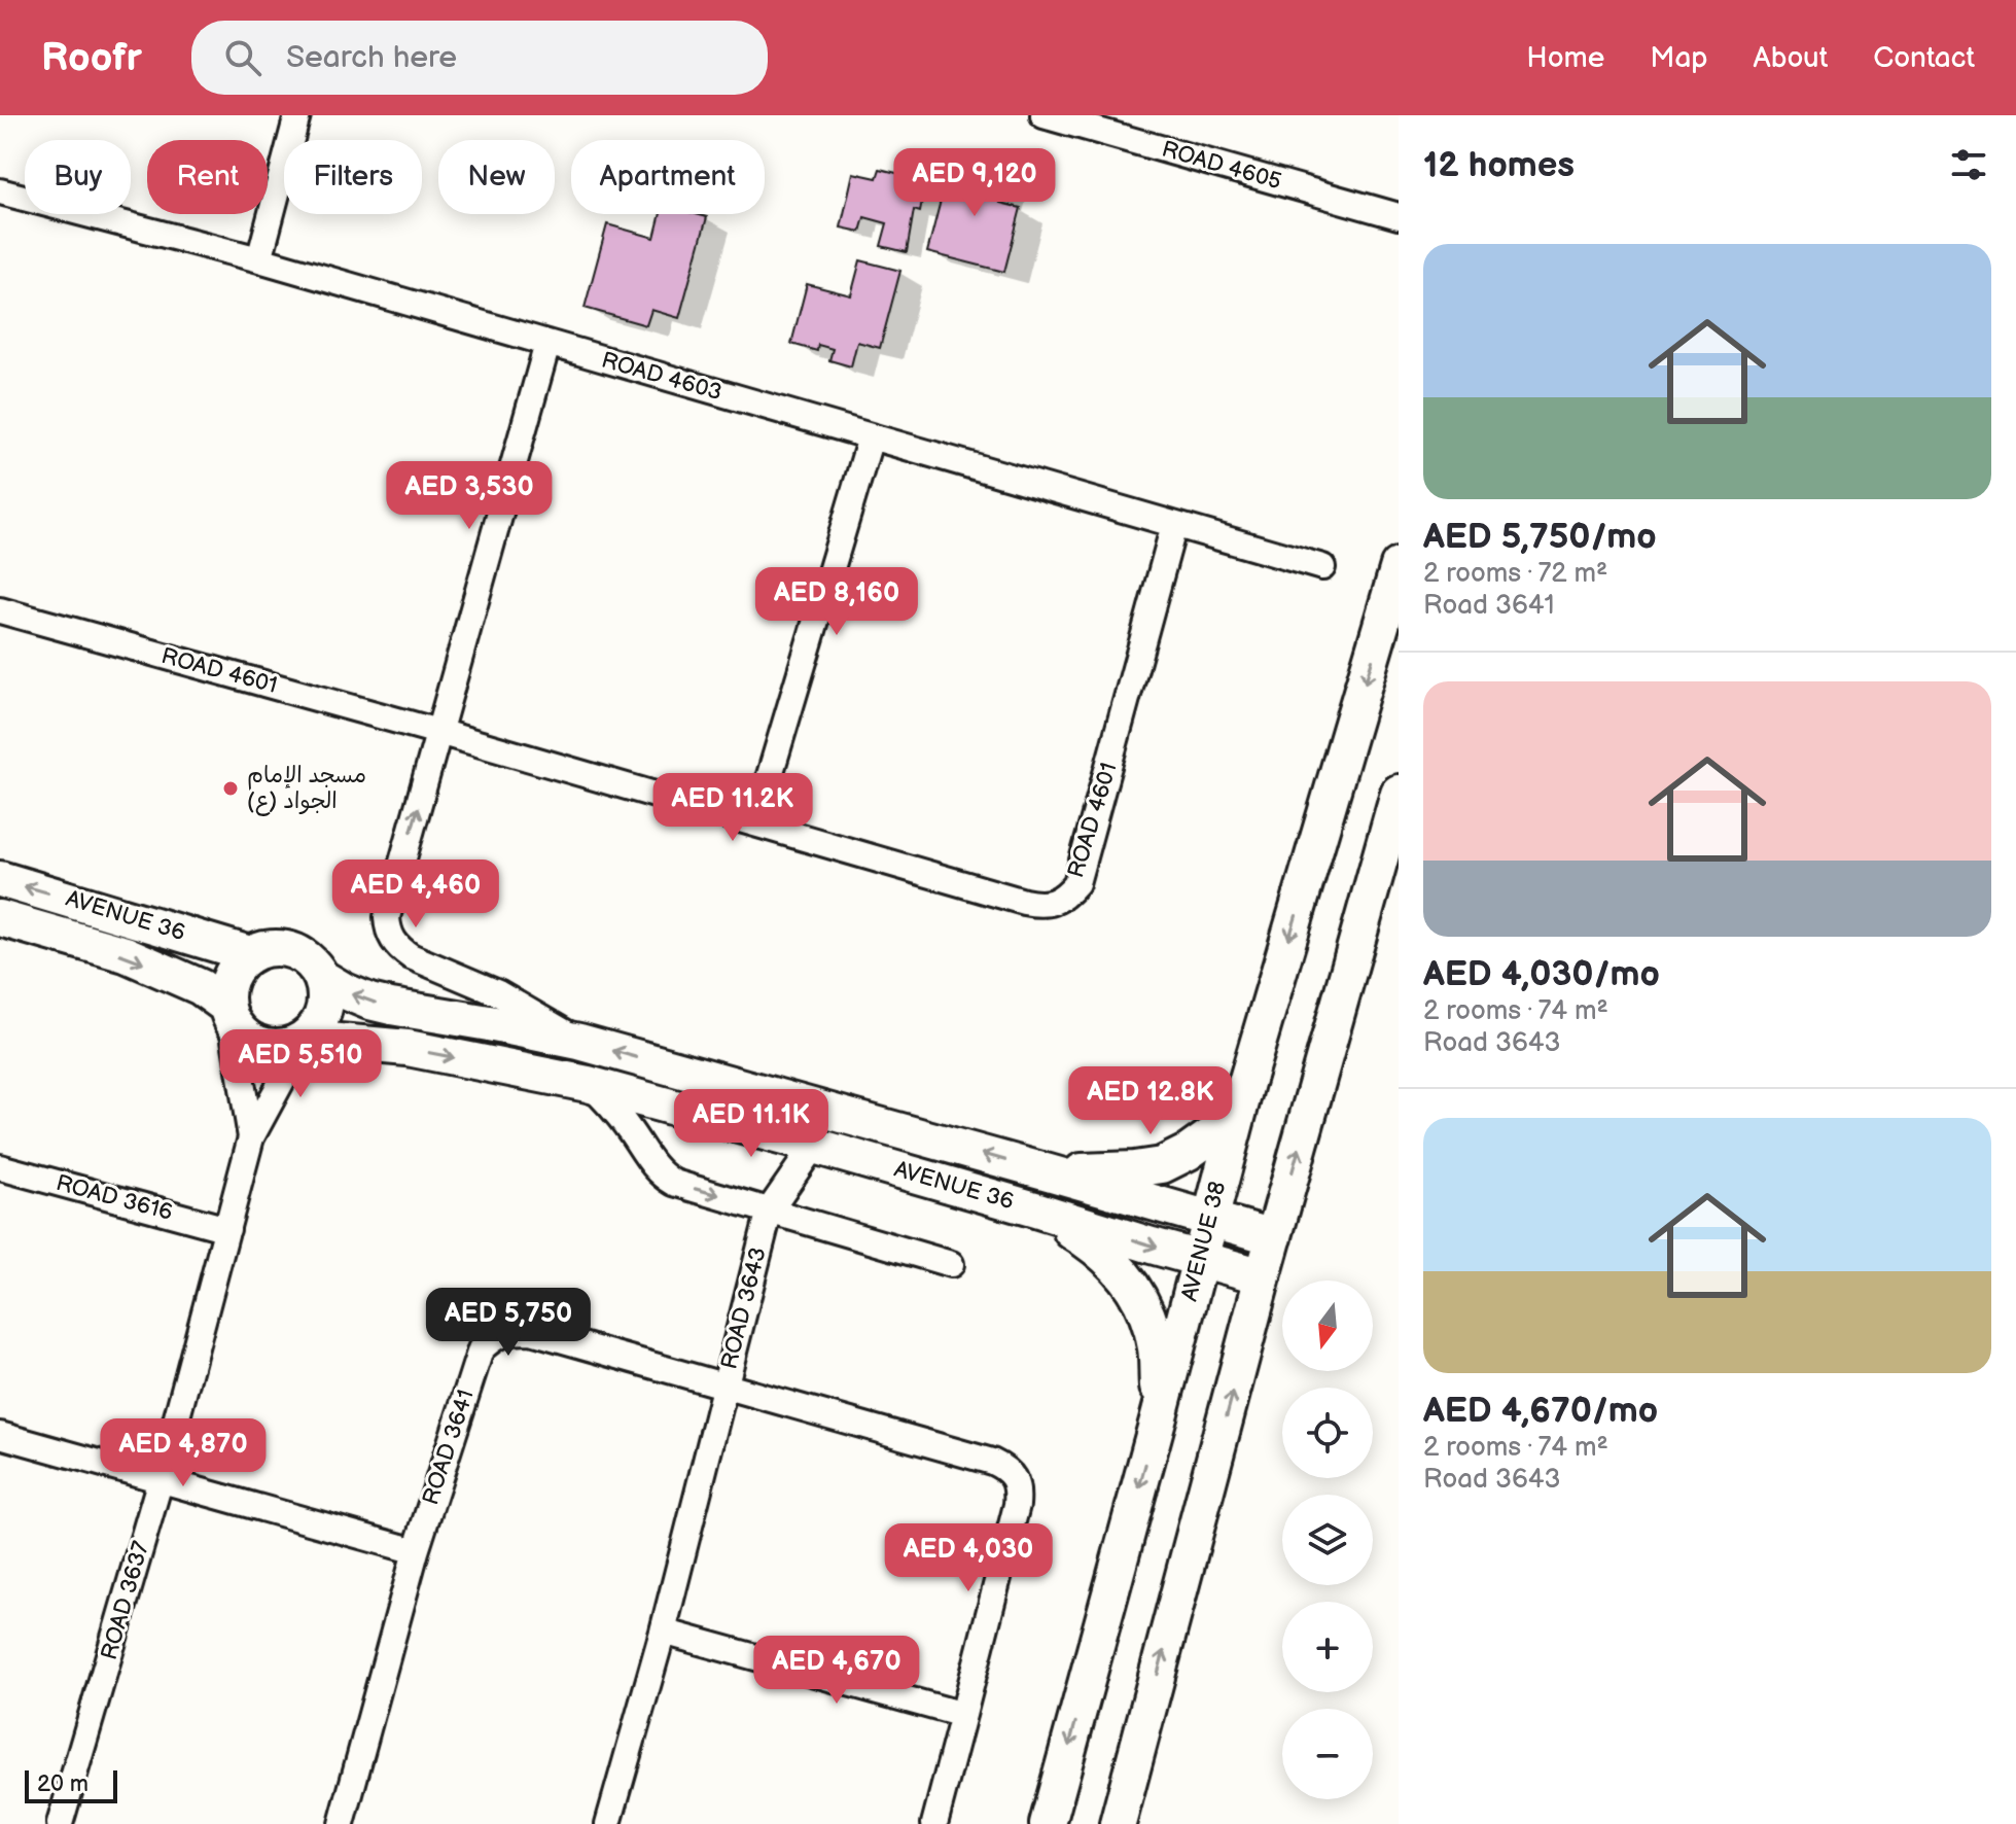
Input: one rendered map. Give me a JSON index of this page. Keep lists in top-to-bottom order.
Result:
{
  "streets": {
    "street": [
      "ROAD 4605",
      "ROAD 4603",
      "ROAD 4601",
      "AVENUE 36",
      "ROAD 3616",
      "AVENUE 38",
      "ROAD 3643",
      "ROAD 3641",
      "ROAD 3637"
    ]
  },
  "crossings": [
    ["ROAD 4603", "ROAD 4601"],
    ["AVENUE 36", "AVENUE 38"],
    ["AVENUE 36", "ROAD 3637"],
    ["ROAD 3616", "ROAD 3637"],
    ["ROAD 3643", "ROAD 3641"]
  ],
  "places": ["مسجد الإمام الجواد (ع)"],
  "scale_bar": "20 m",
  "north": "bottom",
  "page": {
    "header": "Roofr",
    "search": "Search here",
    "nav": [
      "Home",
      "Map",
      "About",
      "Contact"
    ],
    "heading": "12 homes",
    "chip": [
      "Buy",
      "Rent",
      "Filters",
      "New",
      "Apartment"
    ],
    "price": [
      "AED 9,120",
      "AED 3,530",
      "AED 8,160",
      "AED 11.2K",
      "AED 4,460",
      "AED 5,510",
      "AED 12.8K",
      "AED 11.1K",
      "AED 5,750",
      "AED 4,870",
      "AED 4,030",
      "AED 4,670"
    ],
    "list": [
      {
        "name": "AED 5,750/mo",
        "note": "2 rooms · 72 m² · Road 3641"
      },
      {
        "name": "AED 4,030/mo",
        "note": "2 rooms · 74 m² · Road 3643"
      },
      {
        "name": "AED 4,670/mo",
        "note": "2 rooms · 74 m² · Road 3643"
      }
    ],
    "map_buttons": ["+", "−"],
    "scale": "20 m"
  }
}
